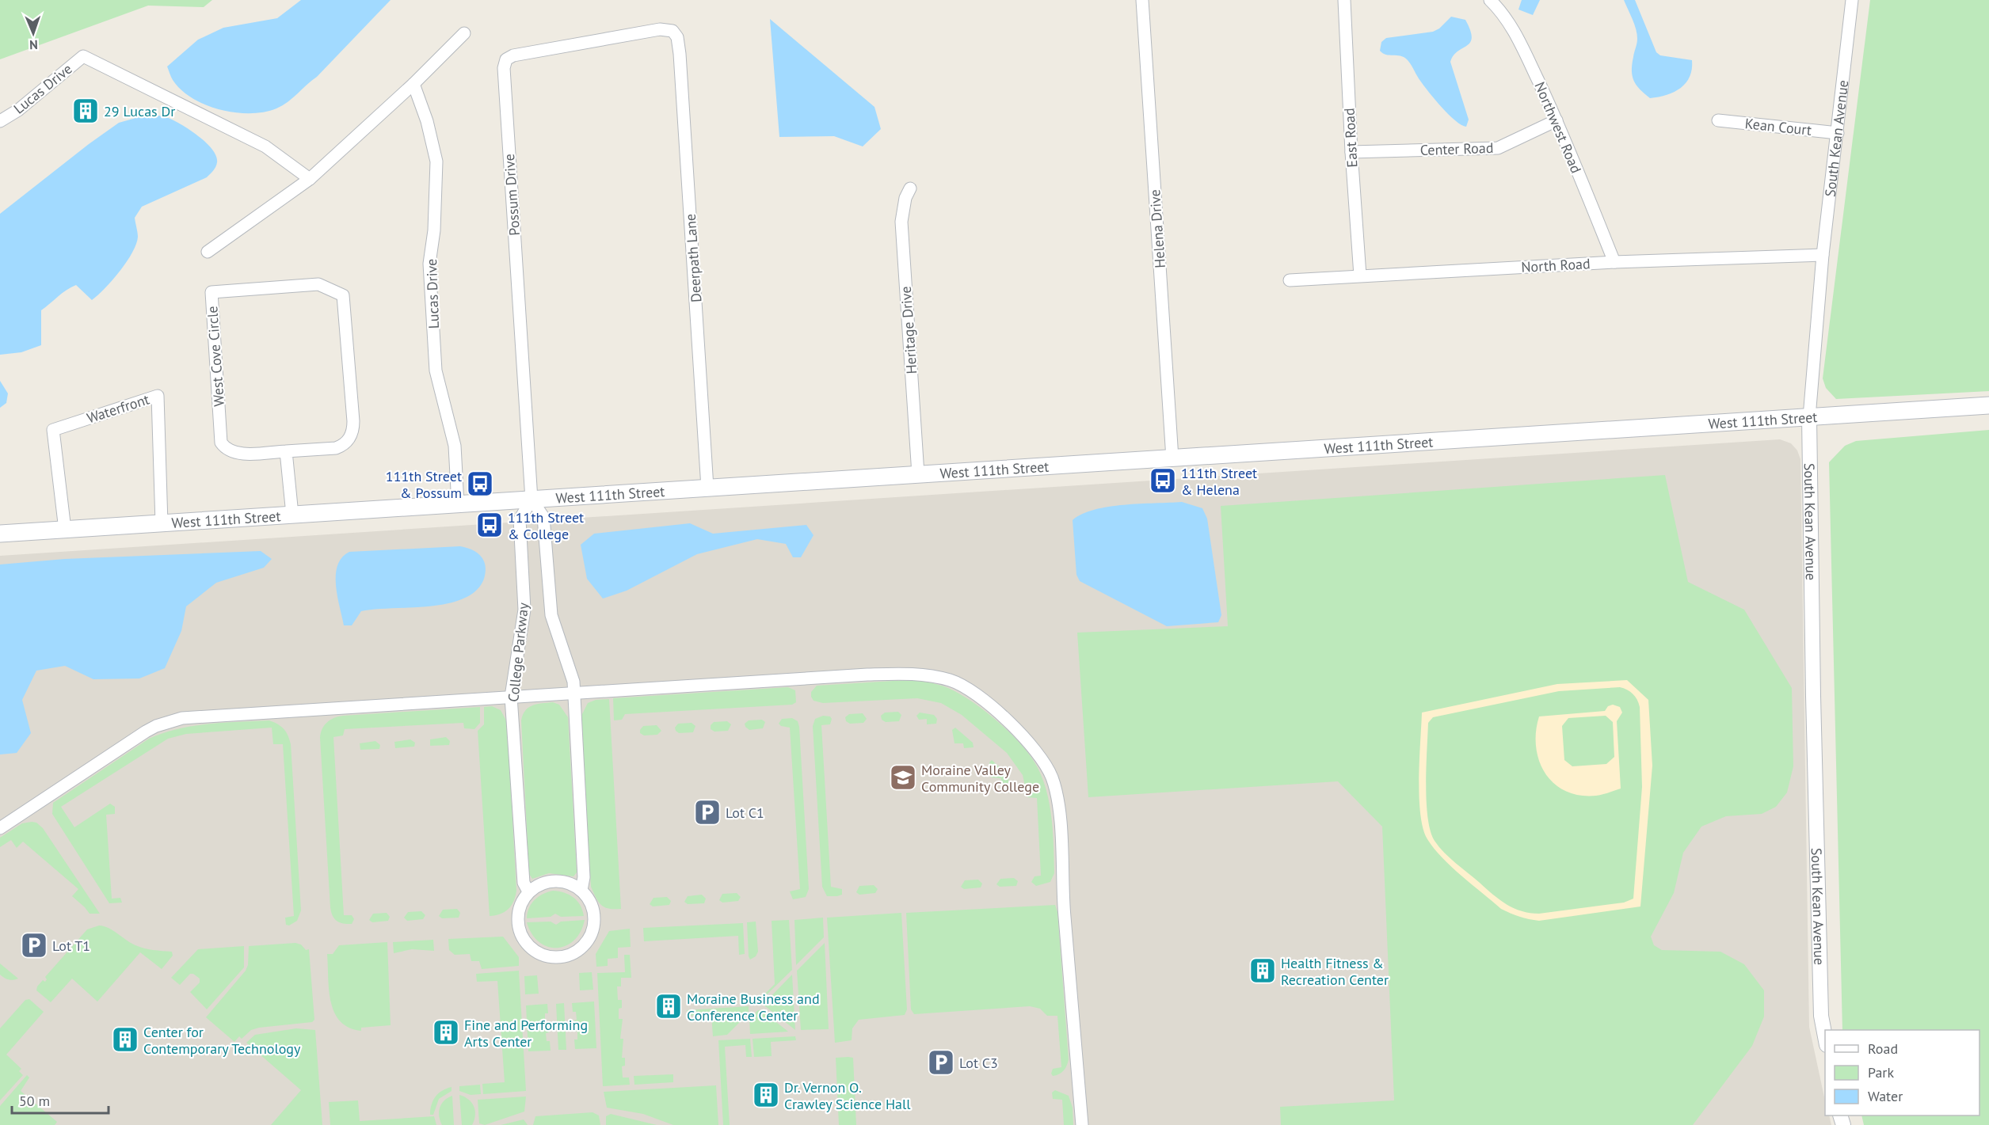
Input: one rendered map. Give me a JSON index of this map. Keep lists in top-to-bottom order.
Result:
{
  "streets": {
    "main road": ["West 111th Street"],
    "street": [
      "Lucas Drive",
      "Kean Court",
      "Northwest Road",
      "East Road",
      "South Kean Avenue",
      "Center Road",
      "Possum Drive",
      "Helena Drive",
      "Deerpath Lane",
      "North Road",
      "Heritage Drive",
      "West Cove Circle",
      "Waterfront",
      "College Parkway"
    ]
  },
  "crossings": [
    ["Lucas Drive", "West 111th Street"],
    ["Kean Court", "South Kean Avenue"],
    ["Northwest Road", "Center Road"],
    ["Northwest Road", "North Road"],
    ["East Road", "Center Road"],
    ["East Road", "North Road"],
    ["South Kean Avenue", "North Road"],
    ["South Kean Avenue", "West 111th Street"],
    ["Possum Drive", "Deerpath Lane"],
    ["Possum Drive", "West 111th Street"],
    ["Possum Drive", "College Parkway"],
    ["Helena Drive", "West 111th Street"],
    ["Deerpath Lane", "West 111th Street"],
    ["Heritage Drive", "West 111th Street"],
    ["Waterfront", "West 111th Street"],
    ["West 111th Street", "College Parkway"]
  ],
  "places": {
    "building": [
      "29 Lucas Dr",
      "Health Fitness & Recreation Center",
      "Moraine Business and Conference Center",
      "Fine and Performing Arts Center",
      "Center for Contemporary Technology",
      "Dr. Vernon O. Crawley Science Hall"
    ],
    "bus stop": ["111th Street & Helena", "111th Street & Possum", "111th Street & College"],
    "school or university": ["Moraine Valley Community College"],
    "parking": ["Lot C1", "Lot T1", "Lot C3"]
  },
  "legend": ["Road", "Park", "Water"],
  "scale_bar": "50 m",
  "north": "bottom"
}
